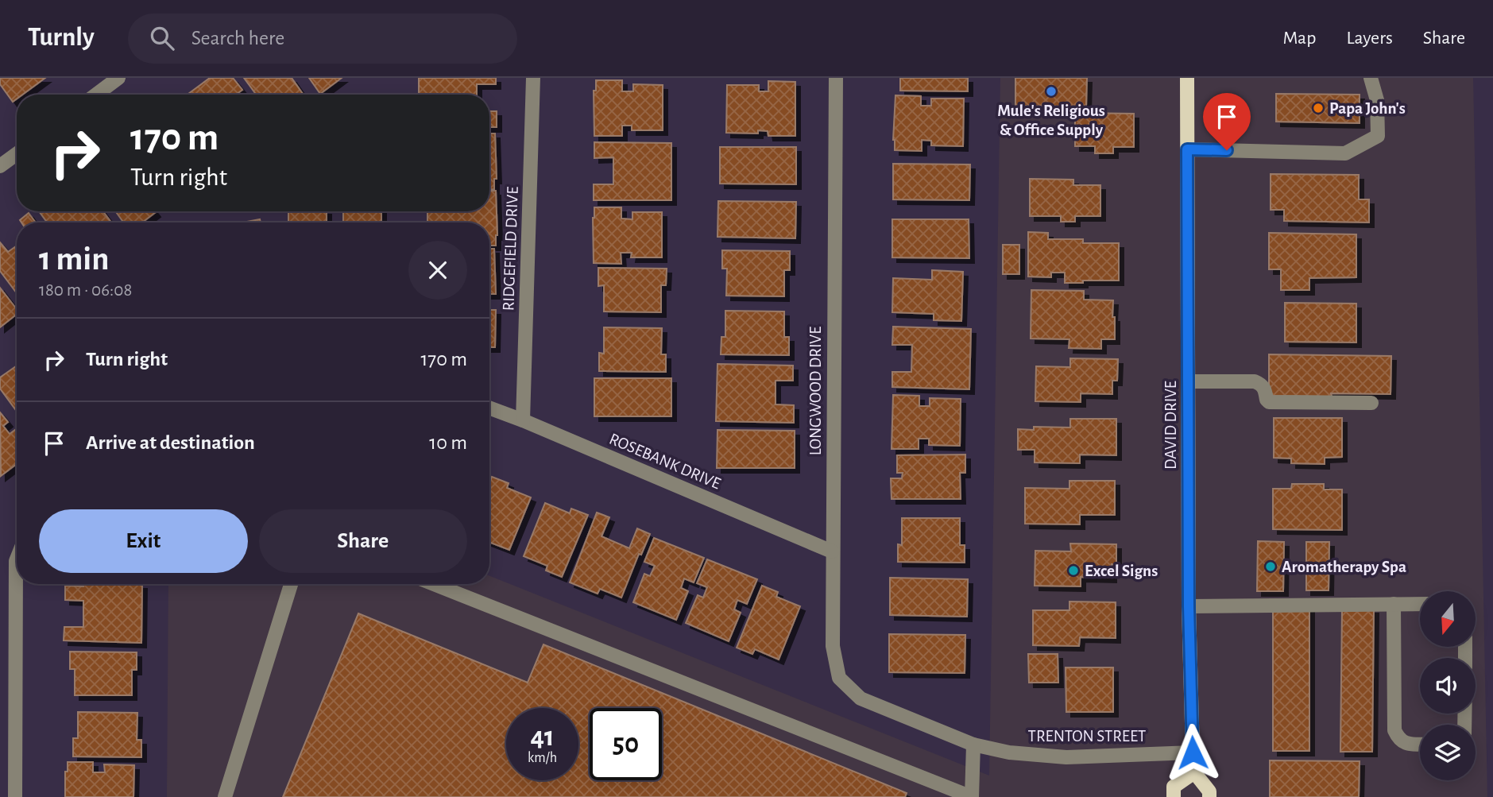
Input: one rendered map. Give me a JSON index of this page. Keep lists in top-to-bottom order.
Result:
{
  "streets": {
    "main road": ["DAVID DRIVE"],
    "street": [
      "RIDGEFIELD DRIVE",
      "LONGWOOD DRIVE",
      "ROSEBANK DRIVE",
      "TRENTON STREET"
    ]
  },
  "crossings": [
    ["RIDGEFIELD DRIVE", "ROSEBANK DRIVE"],
    ["LONGWOOD DRIVE", "ROSEBANK DRIVE"],
    ["LONGWOOD DRIVE", "TRENTON STREET"],
    ["DAVID DRIVE", "TRENTON STREET"]
  ],
  "places": [
    "Mule's Religious & Office Supply",
    "Papa John's",
    "Aromatherapy Spa",
    "Excel Signs"
  ],
  "north": "bottom",
  "page": {
    "header": "Turnly",
    "search": "Search here",
    "nav": ["Map", "Layers", "Share"],
    "turn": ["170 m", "Turn right"],
    "heading": ["1 min", "180 m · 06:08"],
    "list": [
      {
        "name": "Turn right",
        "value": "170 m"
      },
      {
        "name": "Arrive at destination",
        "value": "10 m"
      }
    ],
    "buttons": ["Exit", "Share"],
    "speed": "41 km/h",
    "limit": "50"
  }
}
